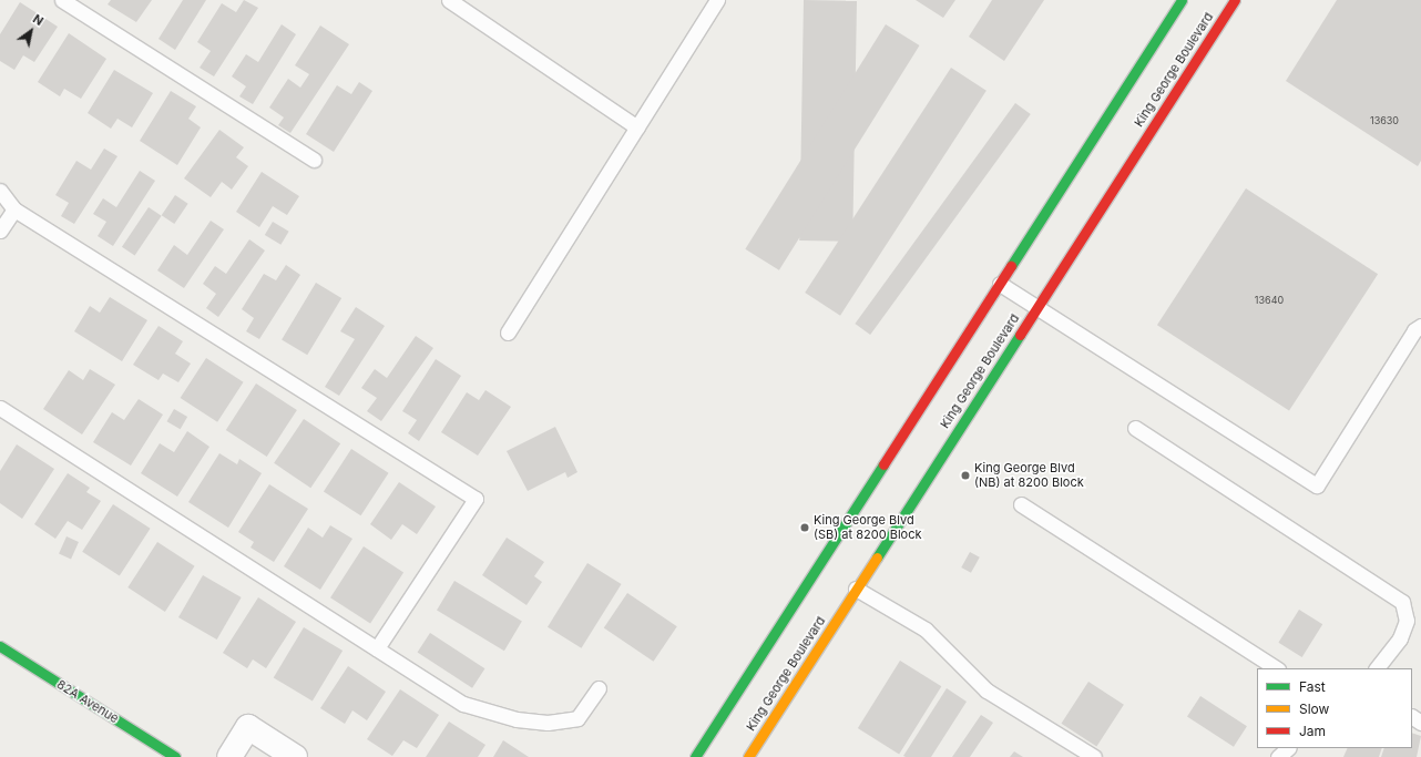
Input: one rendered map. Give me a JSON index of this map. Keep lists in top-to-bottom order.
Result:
{
  "streets": {
    "main road": ["King George Boulevard", "82A Avenue"]
  },
  "places": ["King George Blvd (NB) at 8200 Block", "King George Blvd (SB) at 8200 Block"],
  "house_numbers": ["13630", "13640"],
  "legend": ["Fast", "Slow", "Jam"],
  "north": "top right"
}
